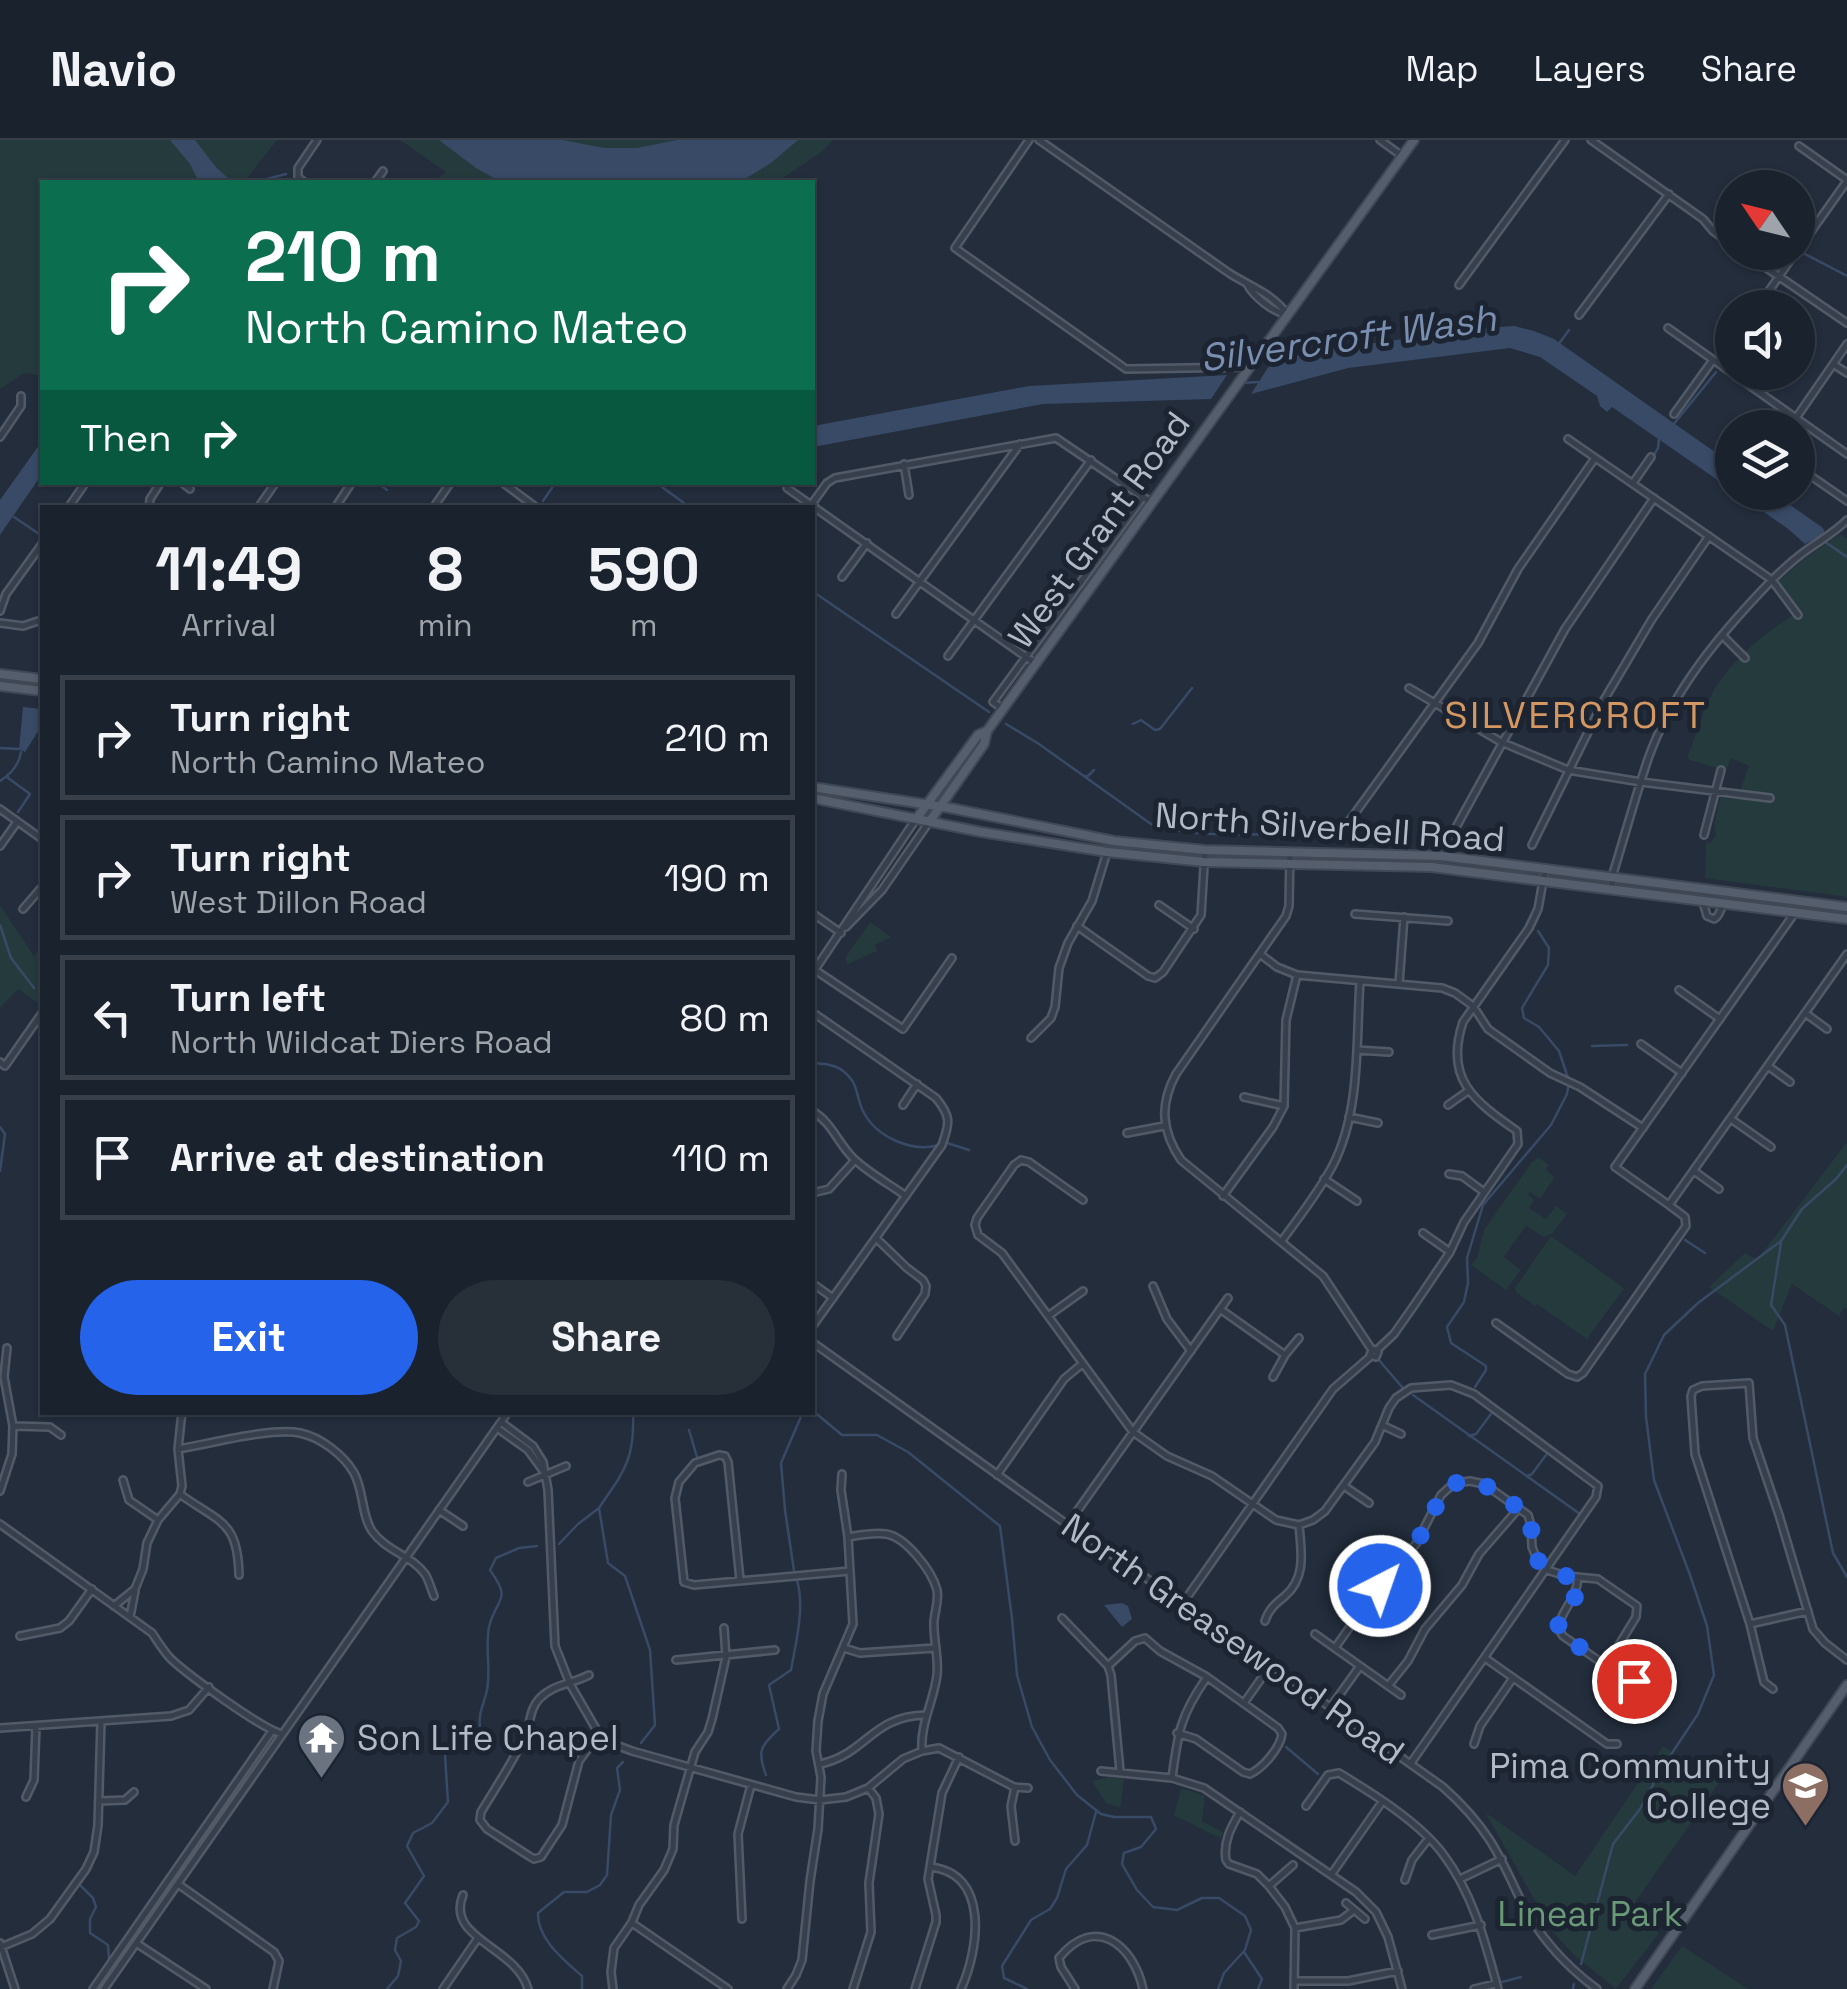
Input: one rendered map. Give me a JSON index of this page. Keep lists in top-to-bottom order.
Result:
{
  "streets": {
    "main road": ["West Grant Road", "North Silverbell Road"],
    "street": ["North Greasewood Road"]
  },
  "crossings": [
    ["West Grant Road", "North Silverbell Road"]
  ],
  "districts": ["SILVERCROFT"],
  "water": ["Silvercroft Wash"],
  "parks": ["Linear Park"],
  "places": {
    "temple": ["Son Life Chapel"],
    "school or university": ["Pima Community College"]
  },
  "north": "top left",
  "page": {
    "header": "Navio",
    "nav": ["Map", "Layers", "Share"],
    "turn": ["210 m", "North Camino Mateo"],
    "then": "Then",
    "eta": [
      "11:49",
      "Arrival",
      "8",
      "min",
      "590",
      "m"
    ],
    "list": [
      {
        "name": "Turn right",
        "note": "North Camino Mateo",
        "value": "210 m"
      },
      {
        "name": "Turn right",
        "note": "West Dillon Road",
        "value": "190 m"
      },
      {
        "name": "Turn left",
        "note": "North Wildcat Diers Road",
        "value": "80 m"
      },
      {
        "name": "Arrive at destination",
        "value": "110 m"
      }
    ],
    "buttons": ["Exit", "Share"]
  }
}
